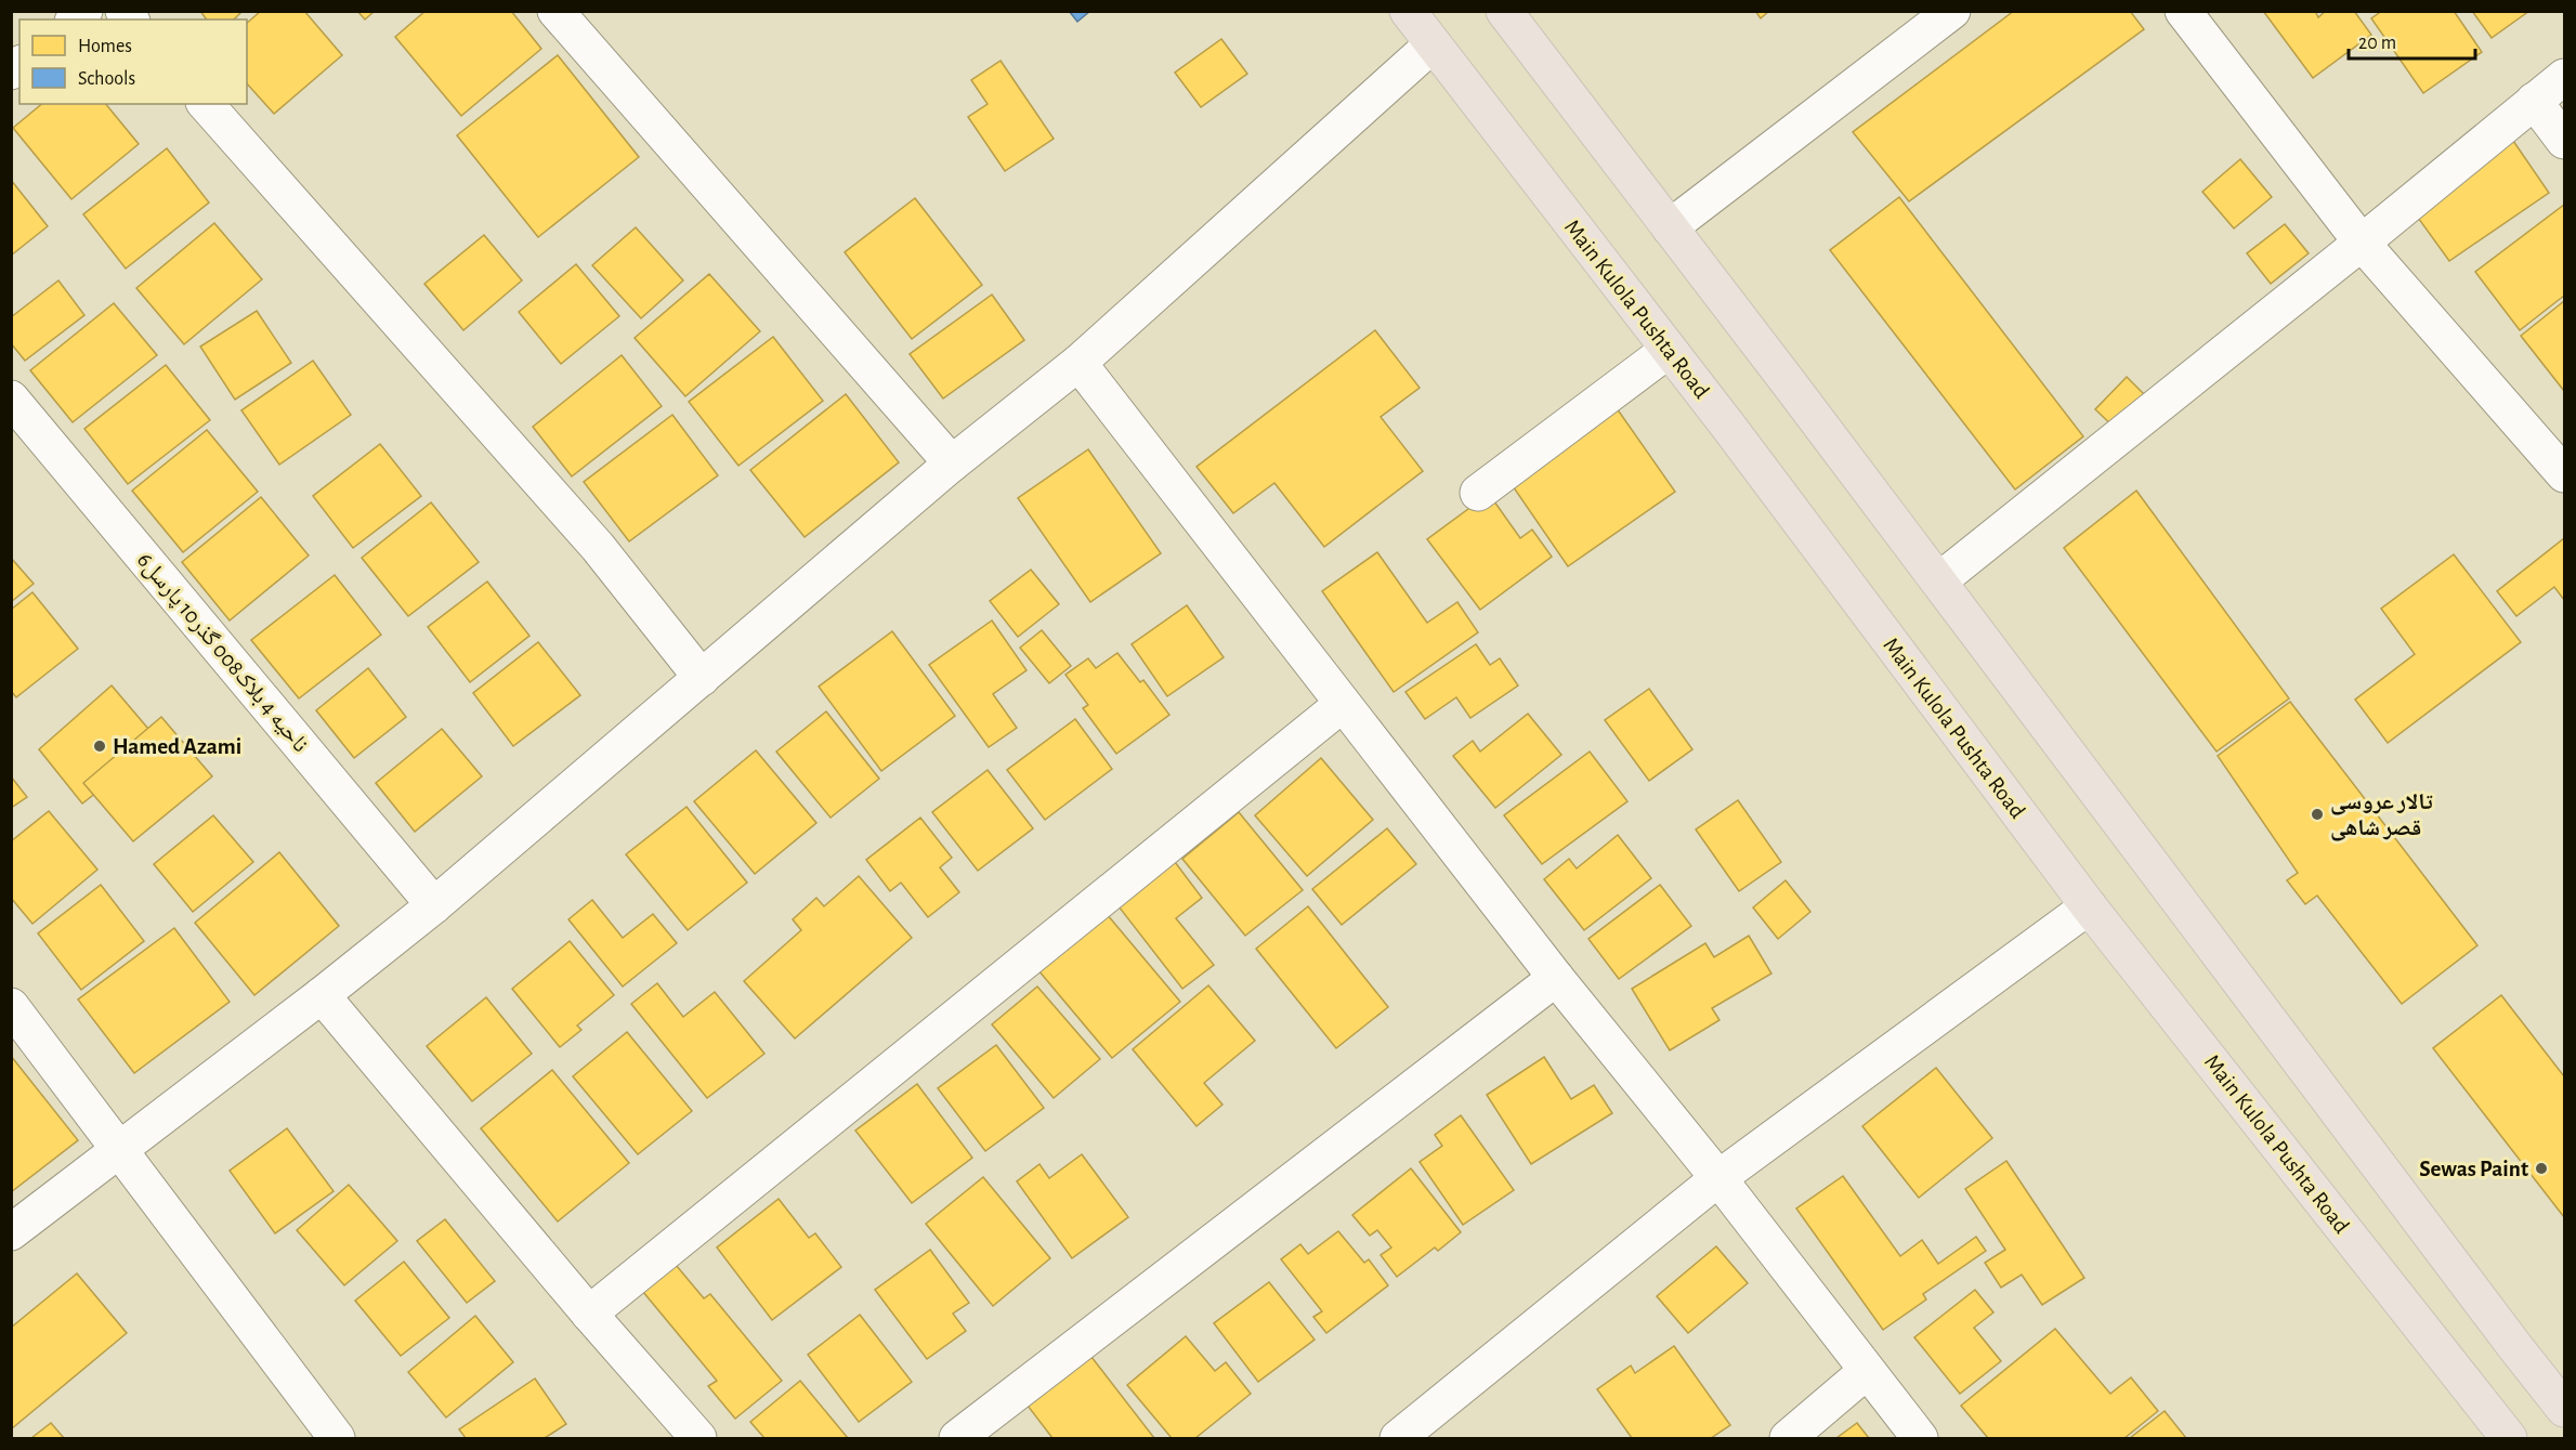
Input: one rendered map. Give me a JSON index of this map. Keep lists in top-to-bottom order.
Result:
{
  "streets": {
    "main road": ["Main Kulola Pushta Road"],
    "street": ["ناحیه 4 بلاک008 گذر10 پارسل6"]
  },
  "places": ["Hamed Azami", "تالار عروسی قصر شاهی", "Sewas Paint"],
  "legend": ["Homes", "Schools"],
  "scale_bar": "20 m"
}
